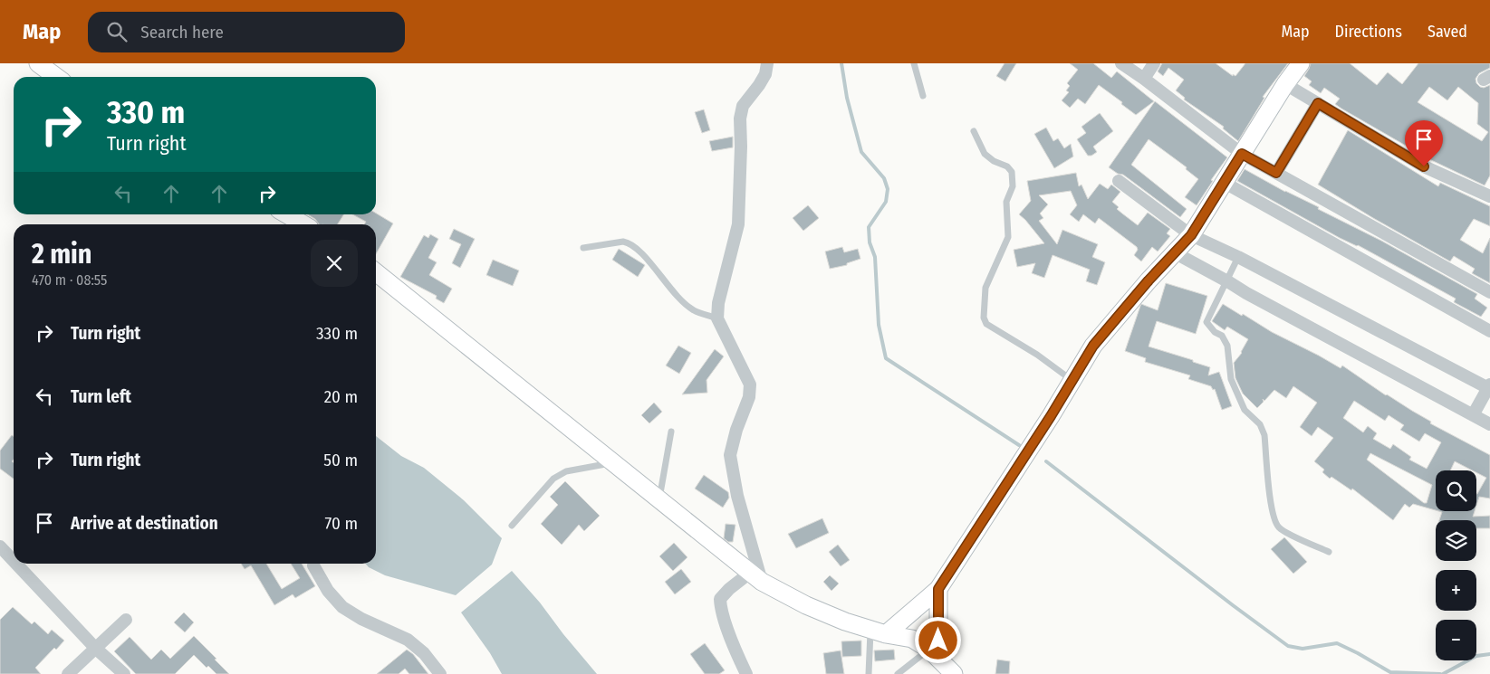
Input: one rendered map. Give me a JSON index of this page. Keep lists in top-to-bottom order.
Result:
{
  "page": {
    "header": "Map",
    "search": "Search here",
    "nav": ["Map", "Directions", "Saved"],
    "turn": ["330 m", "Turn right"],
    "heading": ["2 min", "470 m · 08:55"],
    "list": [
      {
        "name": "Turn right",
        "value": "330 m"
      },
      {
        "name": "Turn left",
        "value": "20 m"
      },
      {
        "name": "Turn right",
        "value": "50 m"
      },
      {
        "name": "Arrive at destination",
        "value": "70 m"
      }
    ],
    "map_buttons": ["+", "−"]
  }
}
